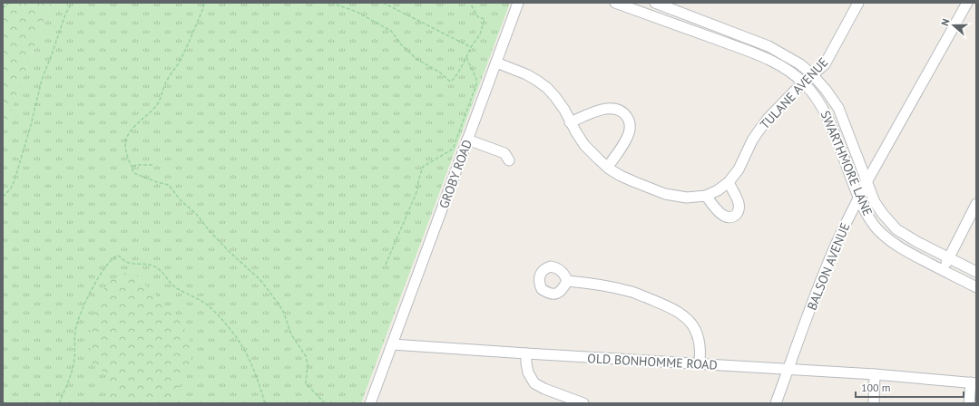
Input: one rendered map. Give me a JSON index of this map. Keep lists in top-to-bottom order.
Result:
{
  "streets": {
    "street": [
      "TULANE AVENUE",
      "SWARTHMORE LANE",
      "GROBY ROAD",
      "BALSON AVENUE",
      "OLD BONHOMME ROAD"
    ]
  },
  "crossings": [
    ["TULANE AVENUE", "SWARTHMORE LANE"],
    ["TULANE AVENUE", "GROBY ROAD"],
    ["SWARTHMORE LANE", "BALSON AVENUE"],
    ["GROBY ROAD", "OLD BONHOMME ROAD"],
    ["BALSON AVENUE", "OLD BONHOMME ROAD"]
  ],
  "scale_bar": "100 m",
  "north": "left"
}
